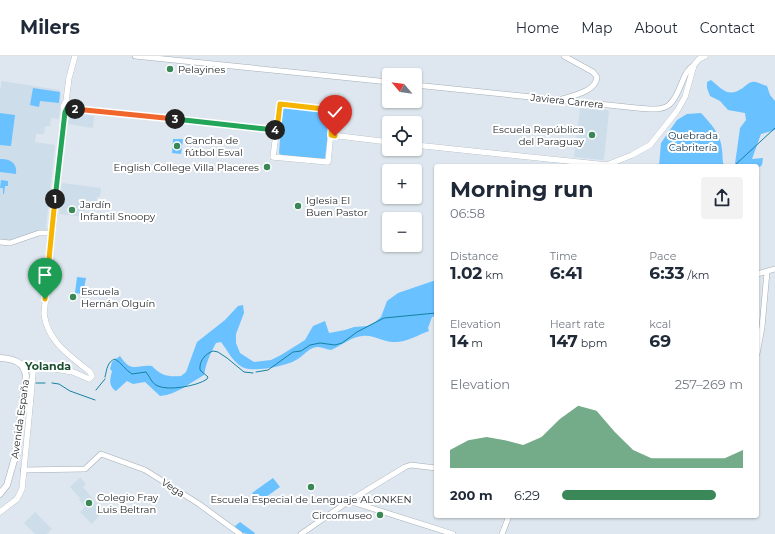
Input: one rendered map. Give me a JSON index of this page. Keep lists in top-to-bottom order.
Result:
{
  "streets": {
    "main road": ["Avenida España"],
    "street": ["Javiera Carrera", "Vega"]
  },
  "districts": ["Yolanda"],
  "parks": ["Quebrada Cabritería"],
  "places": [
    "Pelayines",
    "Escuela República del Paraguay",
    "Cancha de fútbol Esval",
    "English College Villa Placeres",
    "Iglesia El Buen Pastor",
    "Jardín Infantil Snoopy",
    "Escuela Hernán Olguín",
    "Escuela Especial de Lenguaje ALONKEN",
    "Colegio Fray Luis Beltran",
    "Circomuseo"
  ],
  "north": "top left",
  "page": {
    "header": "Milers",
    "nav": [
      "Home",
      "Map",
      "About",
      "Contact"
    ],
    "map_buttons": ["+", "−"],
    "pins": [
      "2",
      "3",
      "4",
      "1"
    ],
    "heading": ["Morning run", "06:58"],
    "stats": [
      ["Distance", "1.02 km"],
      ["Time", "6:41"],
      ["Pace", "6:33 /km"],
      ["Elevation", "14 m"],
      ["Heart rate", "147 bpm"],
      ["kcal", "69"]
    ],
    "chart": ["Elevation", "257–269 m"],
    "list": [
      {
        "name": "200 m",
        "note": "6:29"
      }
    ]
  }
}
